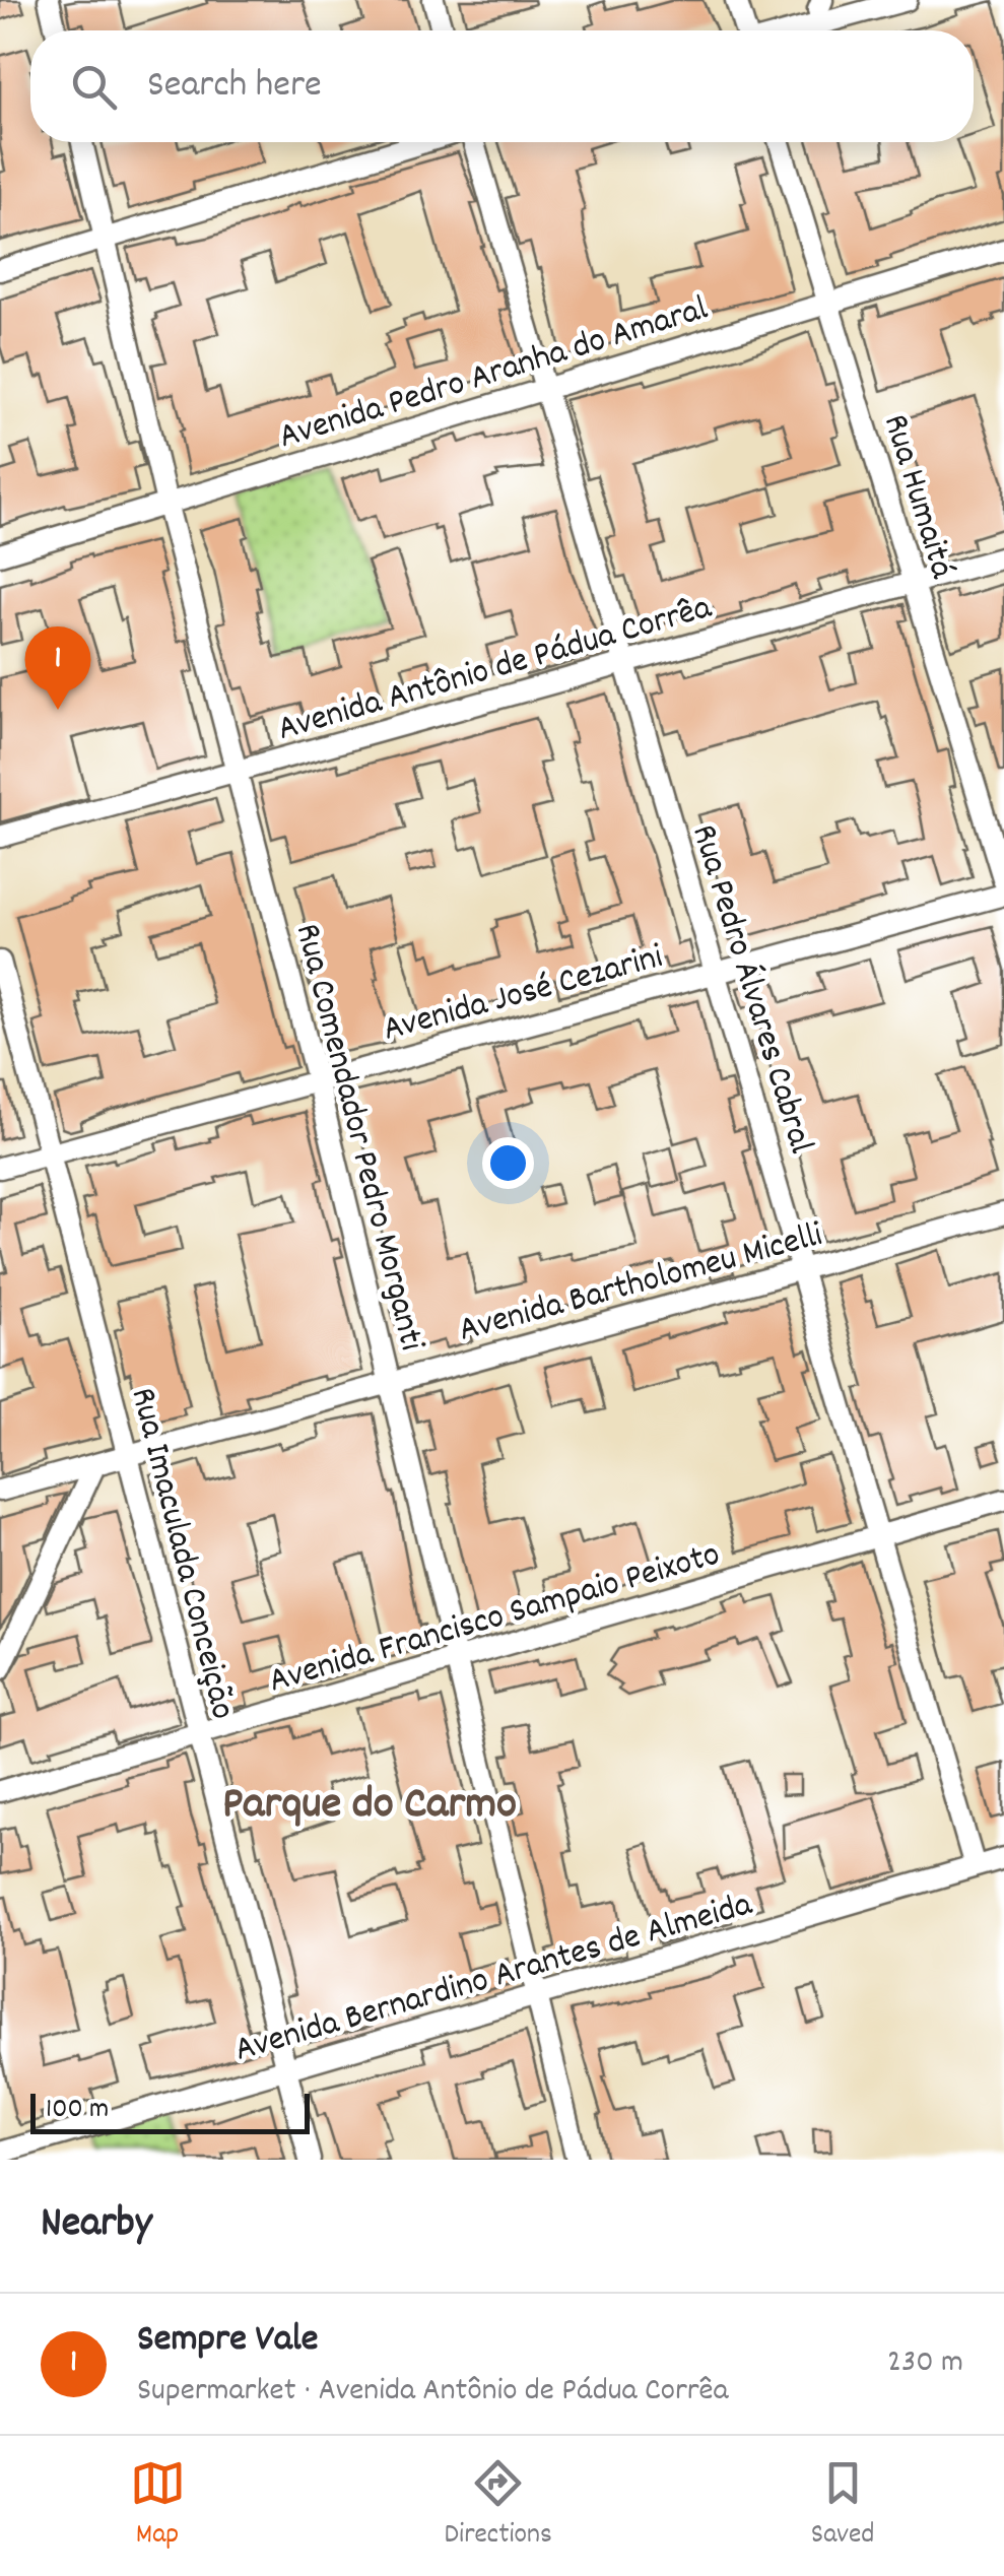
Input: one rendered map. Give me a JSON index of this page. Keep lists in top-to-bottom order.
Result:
{
  "streets": {
    "street": [
      "Avenida Pedro Aranha do Amaral",
      "Rua Humaitá",
      "Avenida Antônio de Pádua Corrêa",
      "Rua Pedro Álvares Cabral",
      "Avenida José Cezarini",
      "Rua Comendador Pedro Morganti",
      "Avenida Bartholomeu Micelli",
      "Rua Imaculada Conceição",
      "Avenida Francisco Sampaio Peixoto",
      "Avenida Bernardino Arantes de Almeida"
    ]
  },
  "crossings": [
    ["Avenida Pedro Aranha do Amaral", "Rua Humaitá"],
    ["Avenida Pedro Aranha do Amaral", "Rua Pedro Álvares Cabral"],
    ["Avenida Pedro Aranha do Amaral", "Rua Comendador Pedro Morganti"],
    ["Rua Humaitá", "Avenida Antônio de Pádua Corrêa"],
    ["Avenida Antônio de Pádua Corrêa", "Rua Pedro Álvares Cabral"],
    ["Avenida Antônio de Pádua Corrêa", "Rua Comendador Pedro Morganti"],
    ["Rua Pedro Álvares Cabral", "Avenida José Cezarini"],
    ["Rua Pedro Álvares Cabral", "Avenida Bartholomeu Micelli"],
    ["Rua Pedro Álvares Cabral", "Avenida Francisco Sampaio Peixoto"],
    ["Rua Pedro Álvares Cabral", "Avenida Bernardino Arantes de Almeida"],
    ["Avenida José Cezarini", "Rua Comendador Pedro Morganti"],
    ["Avenida José Cezarini", "Rua Imaculada Conceição"],
    ["Rua Comendador Pedro Morganti", "Avenida Bartholomeu Micelli"],
    ["Rua Comendador Pedro Morganti", "Avenida Francisco Sampaio Peixoto"],
    ["Rua Comendador Pedro Morganti", "Avenida Bernardino Arantes de Almeida"],
    ["Avenida Bartholomeu Micelli", "Rua Imaculada Conceição"],
    ["Rua Imaculada Conceição", "Avenida Francisco Sampaio Peixoto"],
    ["Rua Imaculada Conceição", "Avenida Bernardino Arantes de Almeida"]
  ],
  "districts": ["Parque do Carmo"],
  "scale_bar": "100 m",
  "page": {
    "search": "Search here",
    "pins": "1",
    "scale": "100 m",
    "heading": "Nearby",
    "list": [
      {
        "mark": "1",
        "name": "Sempre Vale",
        "note": "Supermarket · Avenida Antônio de Pádua Corrêa",
        "value": "230 m"
      }
    ],
    "nav": ["Map", "Directions", "Saved"]
  }
}
